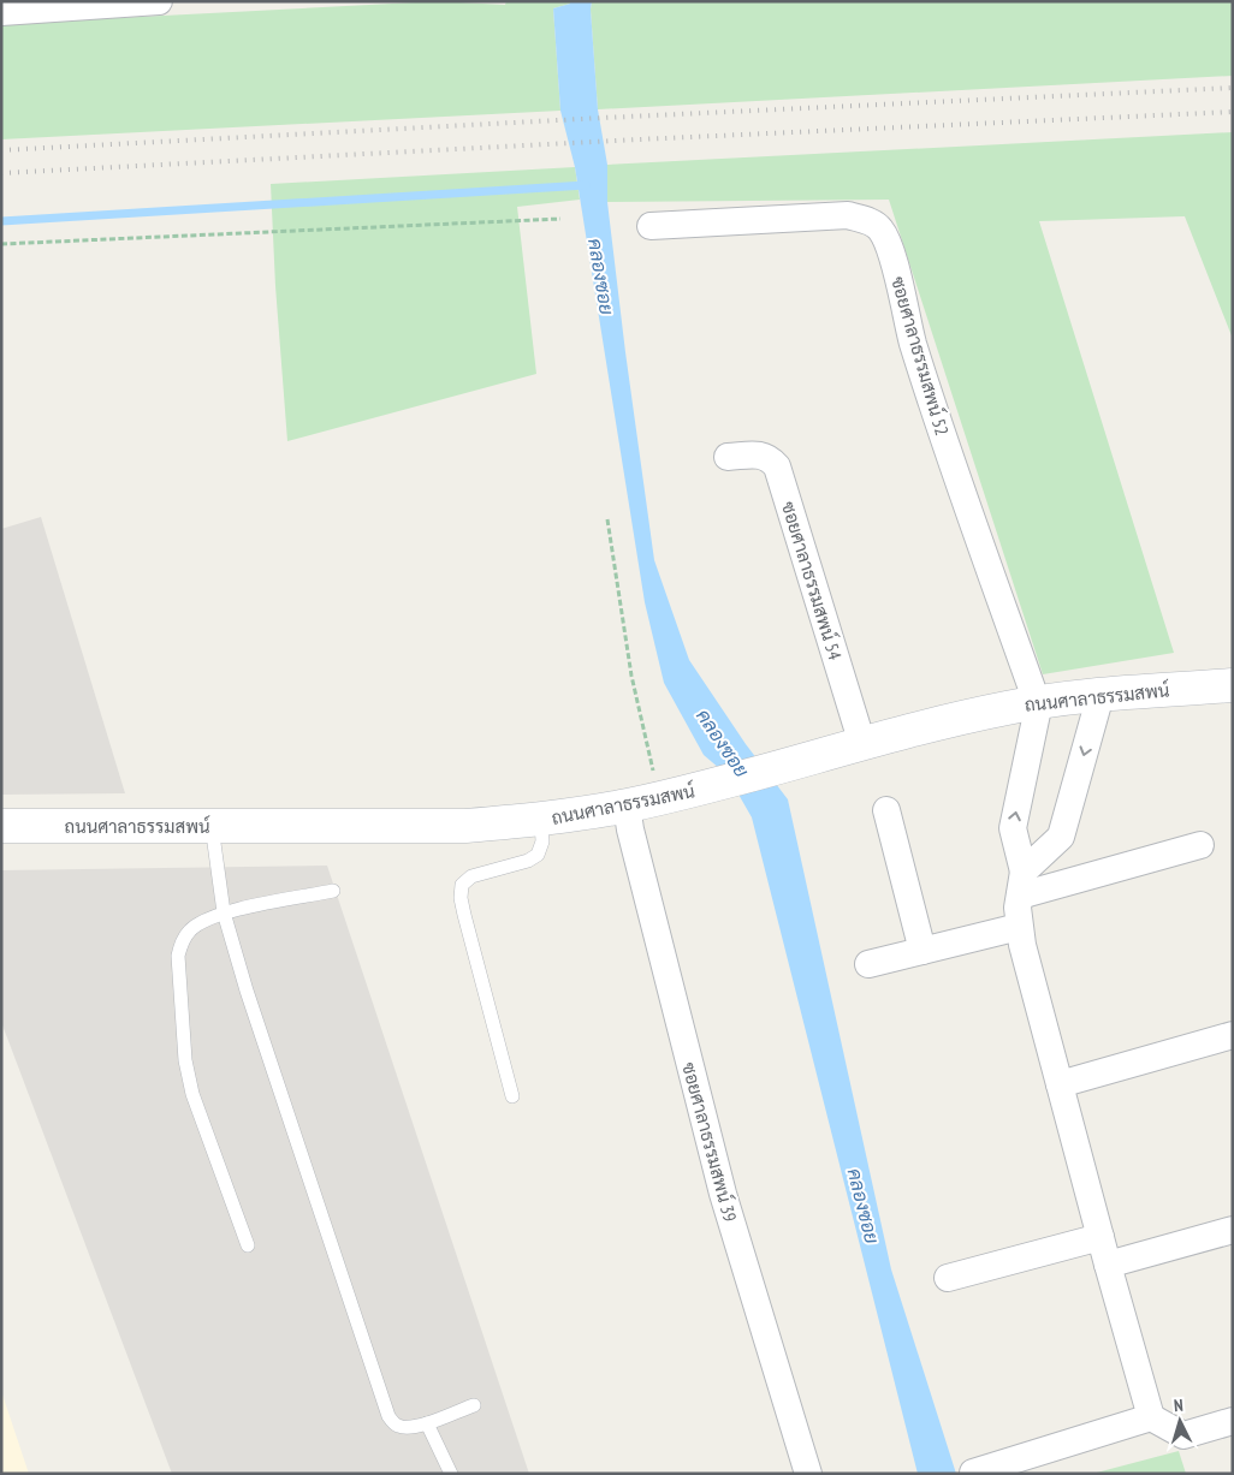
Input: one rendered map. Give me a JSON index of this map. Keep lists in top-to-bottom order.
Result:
{
  "streets": {
    "street": [
      "ซอยศาลาธรรมสพน์ 52",
      "ซอยศาลาธรรมสพน์ 54",
      "ถนนศาลาธรรมสพน์",
      "ซอยศาลาธรรมสพน์ 39"
    ]
  },
  "crossings": [
    ["ซอยศาลาธรรมสพน์ 52", "ถนนศาลาธรรมสพน์"],
    ["ซอยศาลาธรรมสพน์ 54", "ถนนศาลาธรรมสพน์"],
    ["ถนนศาลาธรรมสพน์", "ซอยศาลาธรรมสพน์ 39"]
  ],
  "water": ["คลองซอย"],
  "north": "top"
}
